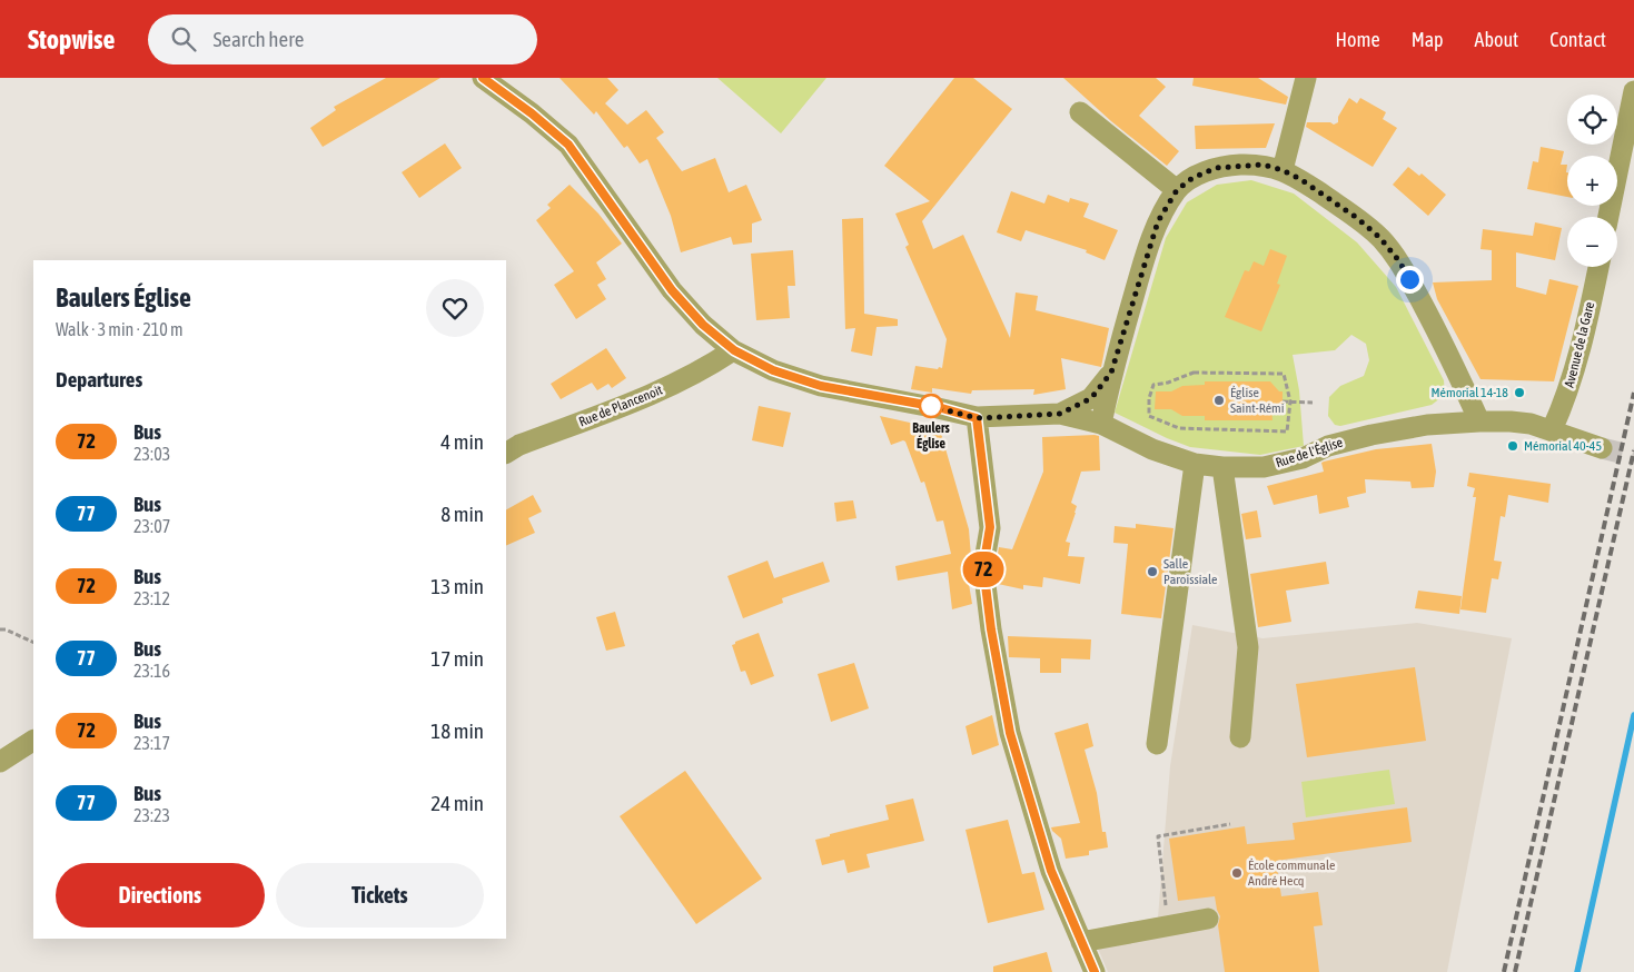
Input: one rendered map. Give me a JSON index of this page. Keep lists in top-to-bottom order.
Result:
{
  "streets": {
    "street": ["Avenue de la Gare", "Rue de Plancenoit", "Rue de l'Église"]
  },
  "crossings": [
    ["Avenue de la Gare", "Rue de l'Église"]
  ],
  "places": [
    "Mémorial 14-18",
    "Église Saint-Rémi",
    "Baulers Église",
    "Mémorial 40-45",
    "Salle Paroissiale",
    "École communale André Hecq"
  ],
  "lines": ["bus line 72"],
  "page": {
    "header": "Stopwise",
    "search": "Search here",
    "nav": [
      "Home",
      "Map",
      "About",
      "Contact"
    ],
    "on_map": "72",
    "map_buttons": ["+", "−"],
    "heading": [
      ["Baulers Église", "Walk · 3 min · 210 m"],
      "Departures"
    ],
    "list": [
      {
        "mark": "72",
        "name": "Bus",
        "note": "23:03",
        "value": "4 min"
      },
      {
        "mark": "77",
        "name": "Bus",
        "note": "23:07",
        "value": "8 min"
      },
      {
        "mark": "72",
        "name": "Bus",
        "note": "23:12",
        "value": "13 min"
      },
      {
        "mark": "77",
        "name": "Bus",
        "note": "23:16",
        "value": "17 min"
      },
      {
        "mark": "72",
        "name": "Bus",
        "note": "23:17",
        "value": "18 min"
      },
      {
        "mark": "77",
        "name": "Bus",
        "note": "23:23",
        "value": "24 min"
      }
    ],
    "buttons": ["Directions", "Tickets"]
  }
}
